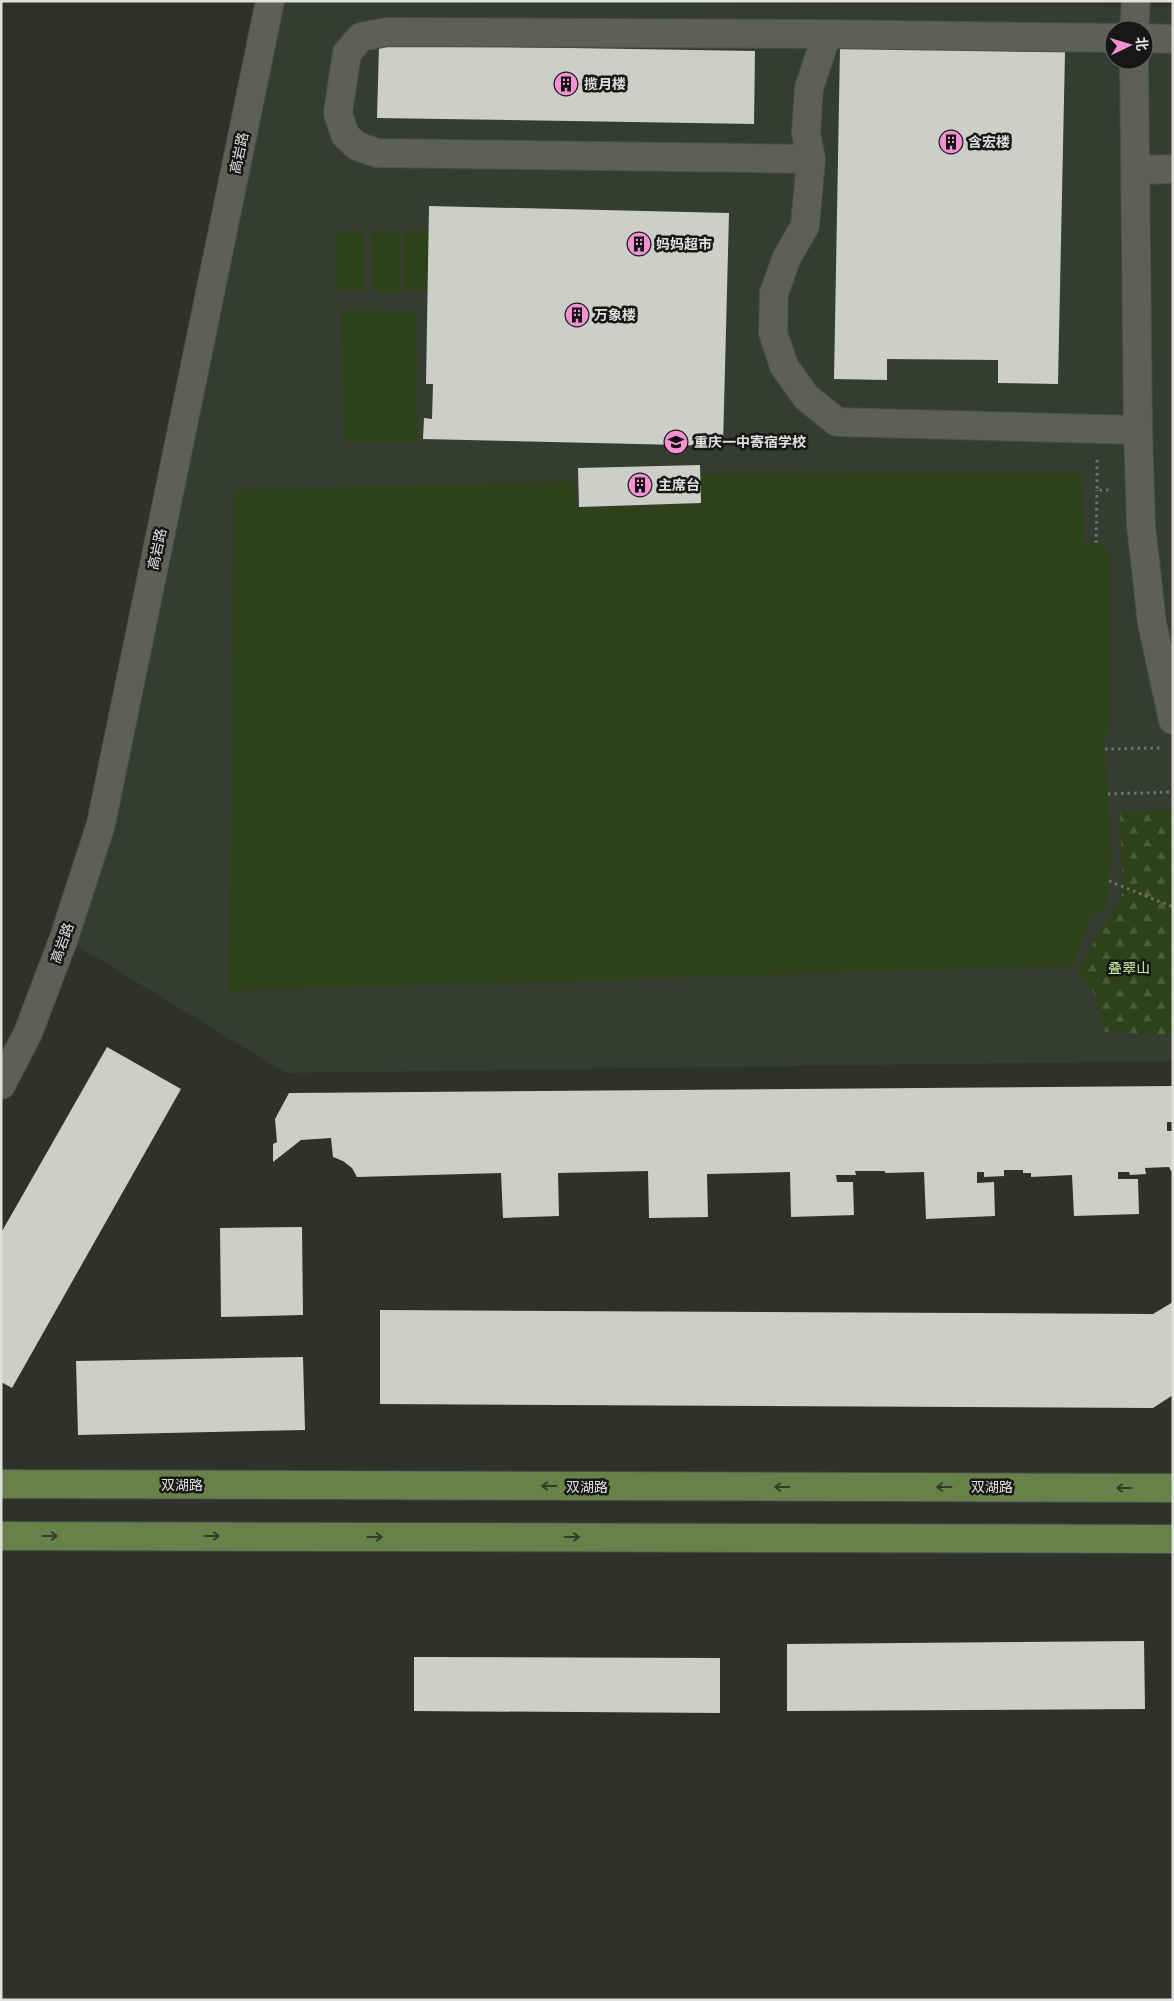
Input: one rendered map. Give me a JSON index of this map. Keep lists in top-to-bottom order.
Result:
{
  "streets": {
    "main road": ["双湖路"],
    "street": ["高岩路"]
  },
  "parks": ["叠翠山"],
  "places": {
    "building": [
      "揽月楼",
      "含宏楼",
      "妈妈超市",
      "万象楼",
      "主席台"
    ],
    "school or university": ["重庆一中寄宿学校"]
  },
  "north": "right"
}
